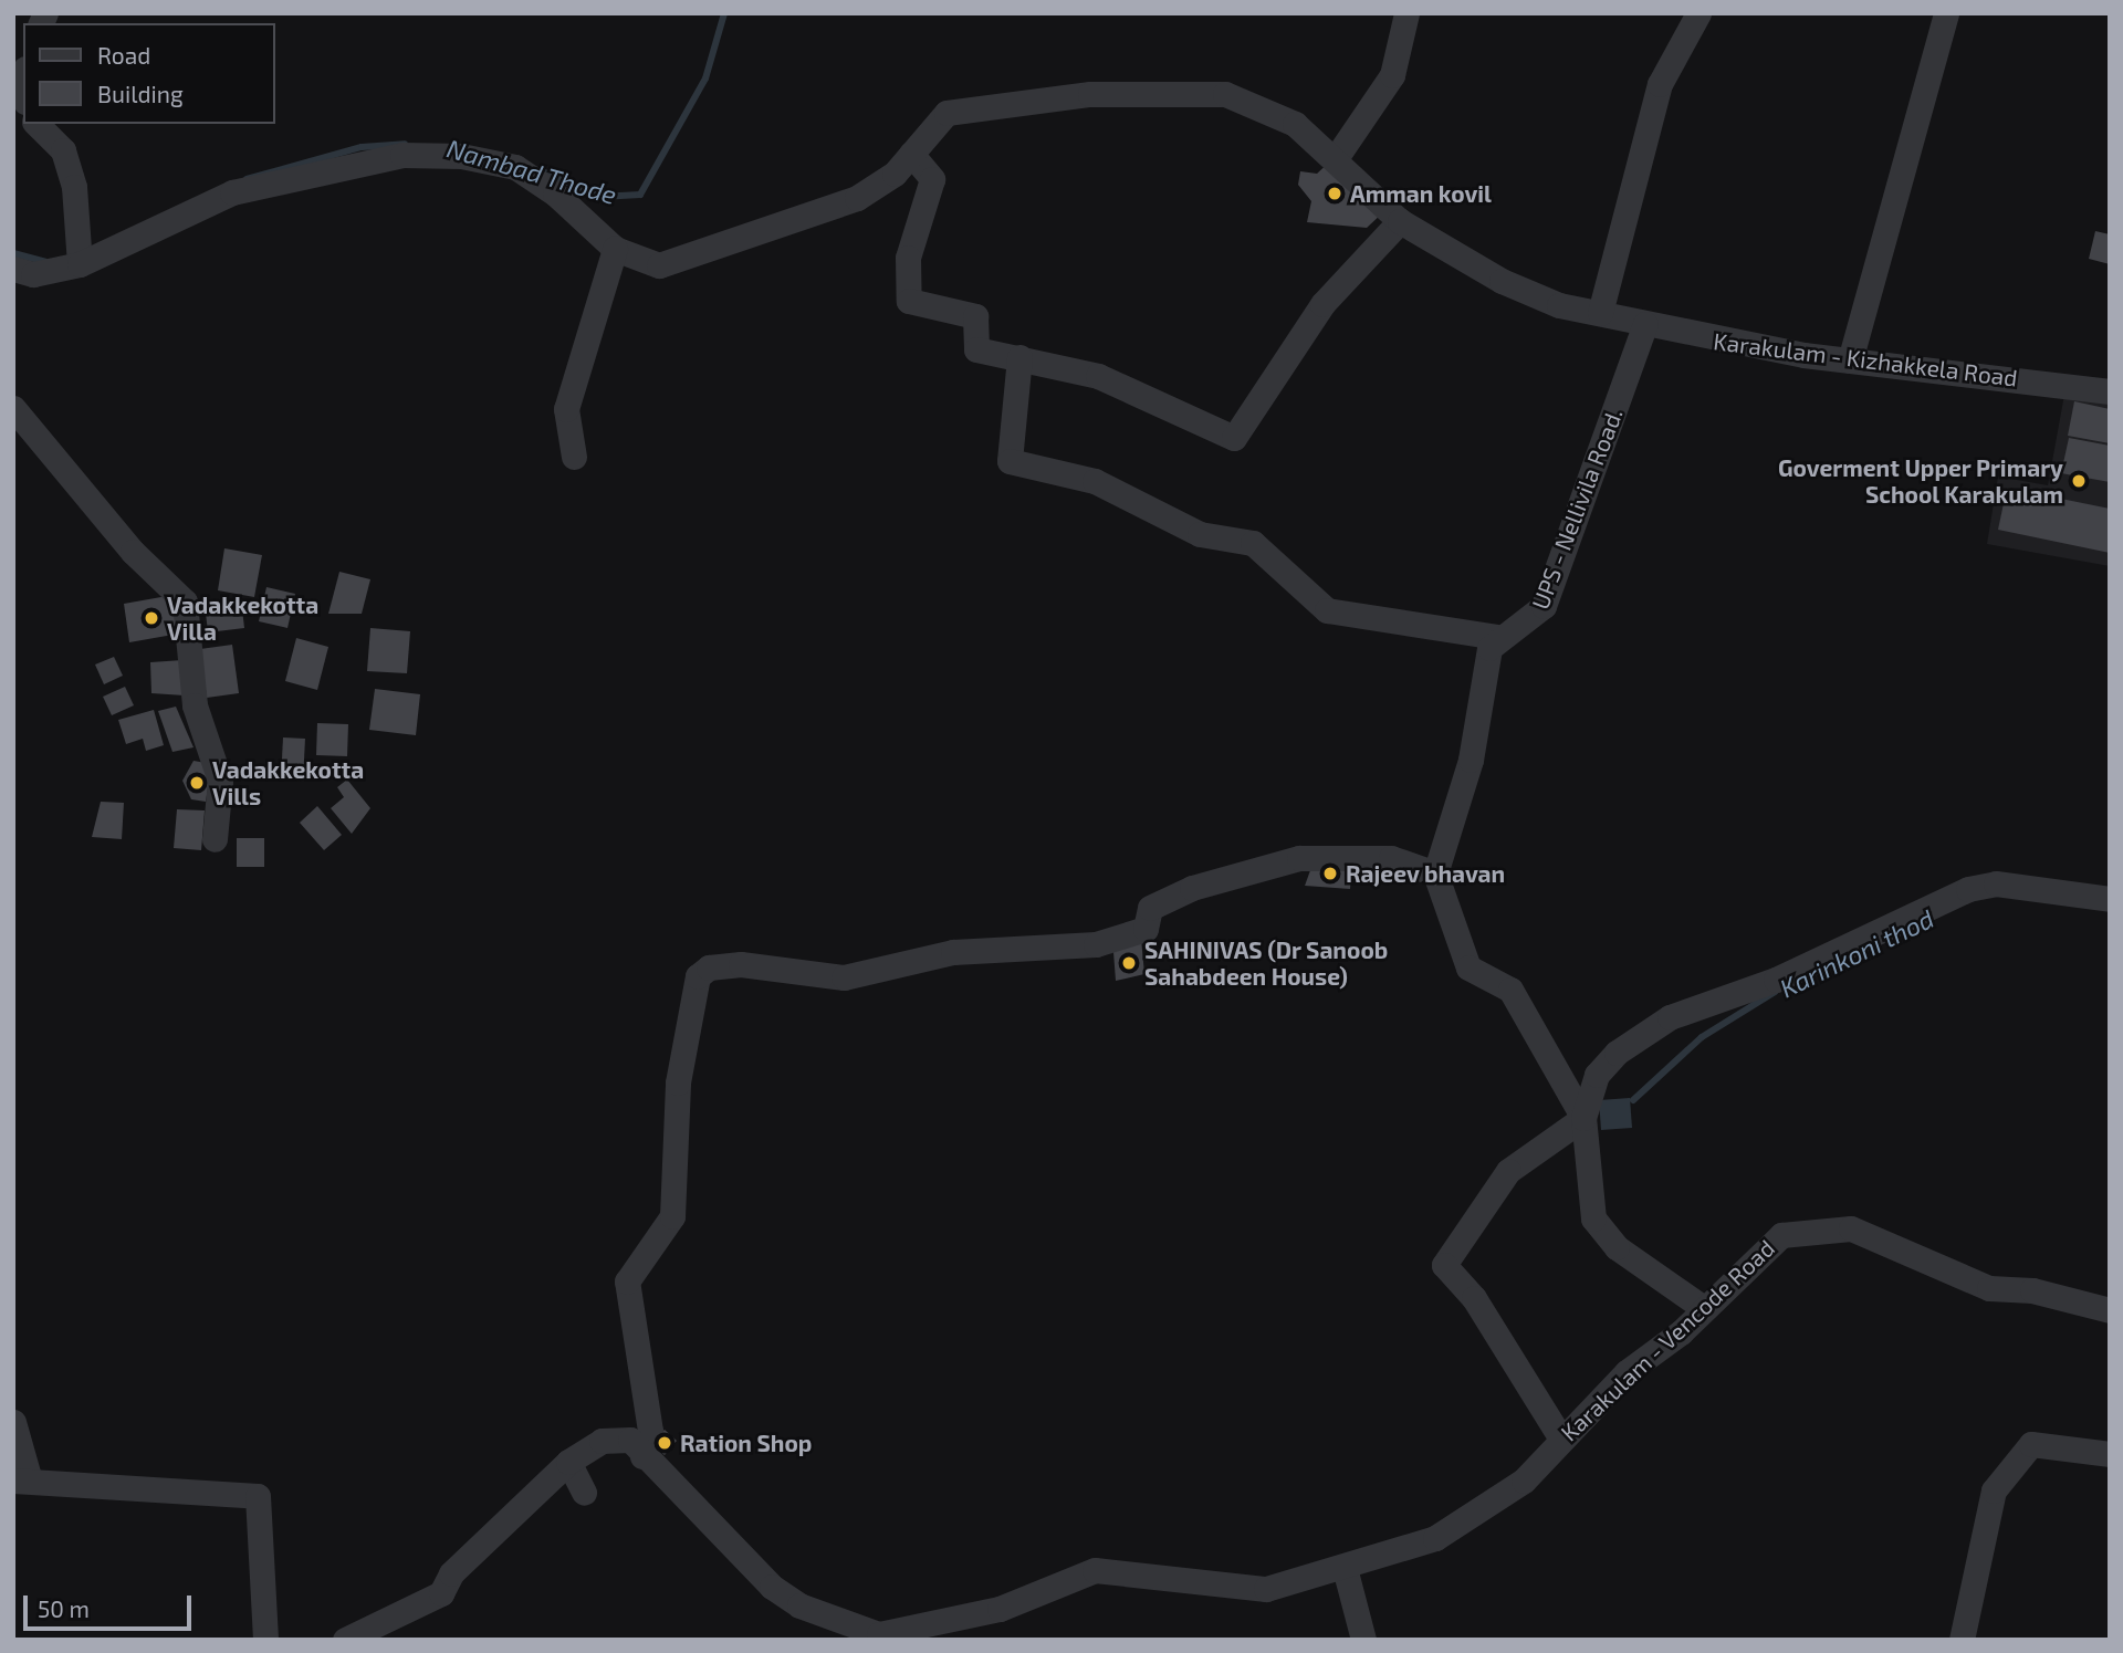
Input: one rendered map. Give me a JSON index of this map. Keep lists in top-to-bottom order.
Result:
{
  "streets": {
    "street": ["Karakulam - Kizhakkela Road", "UPS - Nellivila Road.", "Karakulam - Vencode Road"]
  },
  "crossings": [
    ["Karakulam - Kizhakkela Road", "UPS - Nellivila Road."]
  ],
  "water": ["Nambad Thode", "Karinkoni thod"],
  "places": [
    "Amman kovil",
    "Goverment Upper Primary School Karakulam",
    "Vadakkekotta Villa",
    "Vadakkekotta Vills",
    "Rajeev bhavan",
    "SAHINIVAS (Dr Sanoob Sahabdeen House)",
    "Ration Shop"
  ],
  "legend": ["Road", "Building"],
  "scale_bar": "50 m"
}
